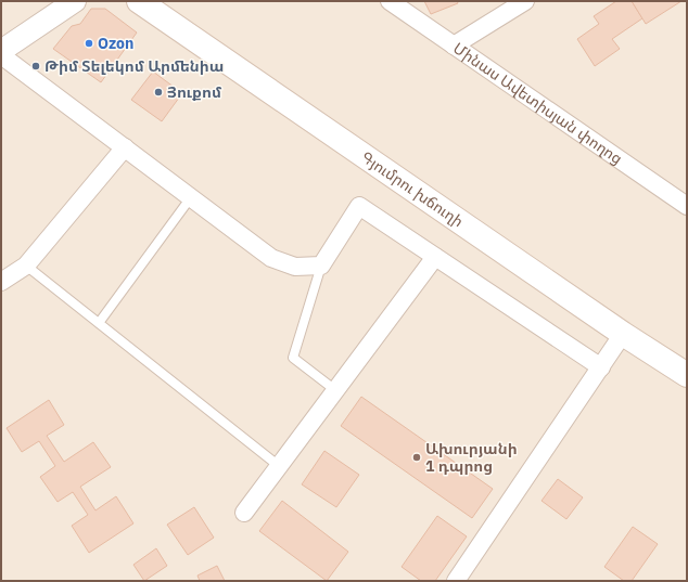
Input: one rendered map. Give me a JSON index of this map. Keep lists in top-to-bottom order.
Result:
{
  "streets": {
    "main road": ["Գյումրու խճուղի"],
    "street": ["Մինաս Ավետիսյան փողոց"]
  },
  "places": [
    "Ozon",
    "Թիմ Տելեկոմ Արմենիա",
    "Յուքոմ",
    "Ախուրյանի 1 դպրոց"
  ]
}
